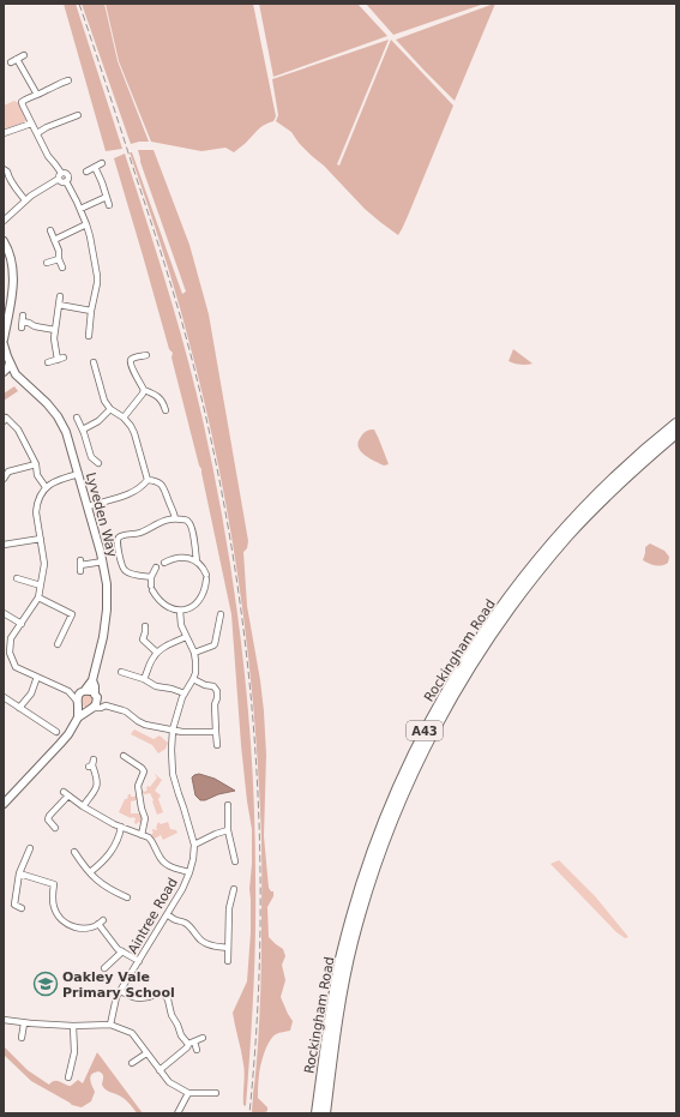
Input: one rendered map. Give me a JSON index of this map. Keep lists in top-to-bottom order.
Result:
{
  "streets": {
    "highway": ["Rockingham Road", "A43"],
    "street": ["Lyveden Way", "Aintree Road"]
  },
  "places": {
    "school or university": ["Oakley Vale Primary School"]
  }
}
